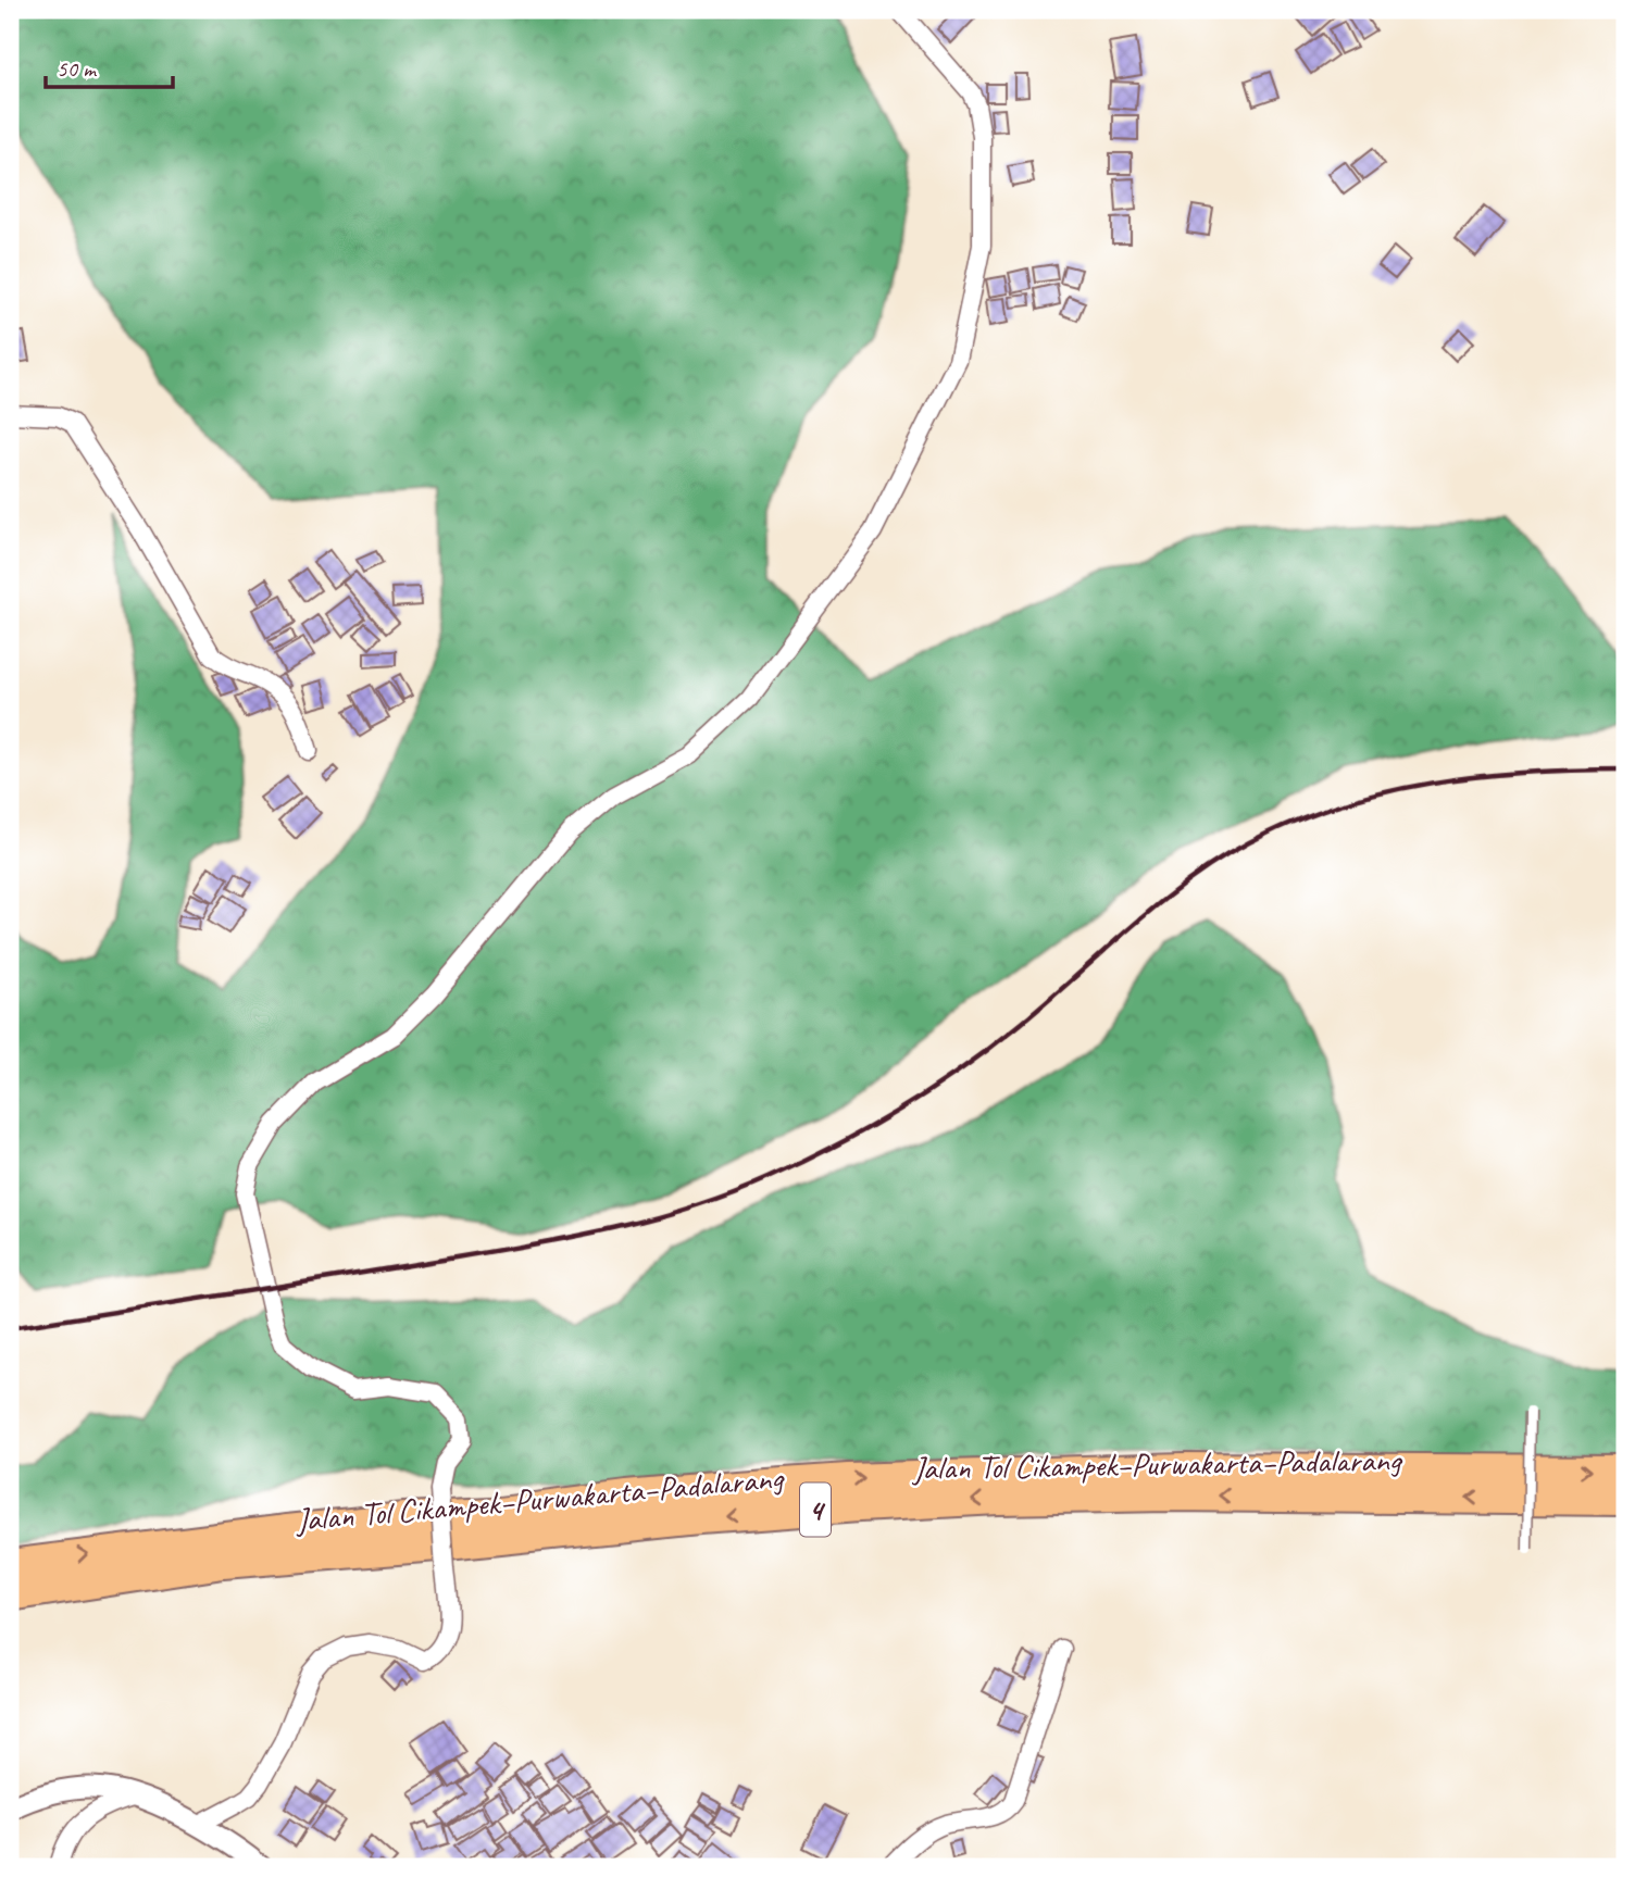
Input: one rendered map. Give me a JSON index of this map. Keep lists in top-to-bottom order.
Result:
{
  "streets": {
    "highway": ["Jalan Tol Cikampek–Purwakarta–Padalarang", "4"]
  },
  "scale_bar": "50 m"
}
